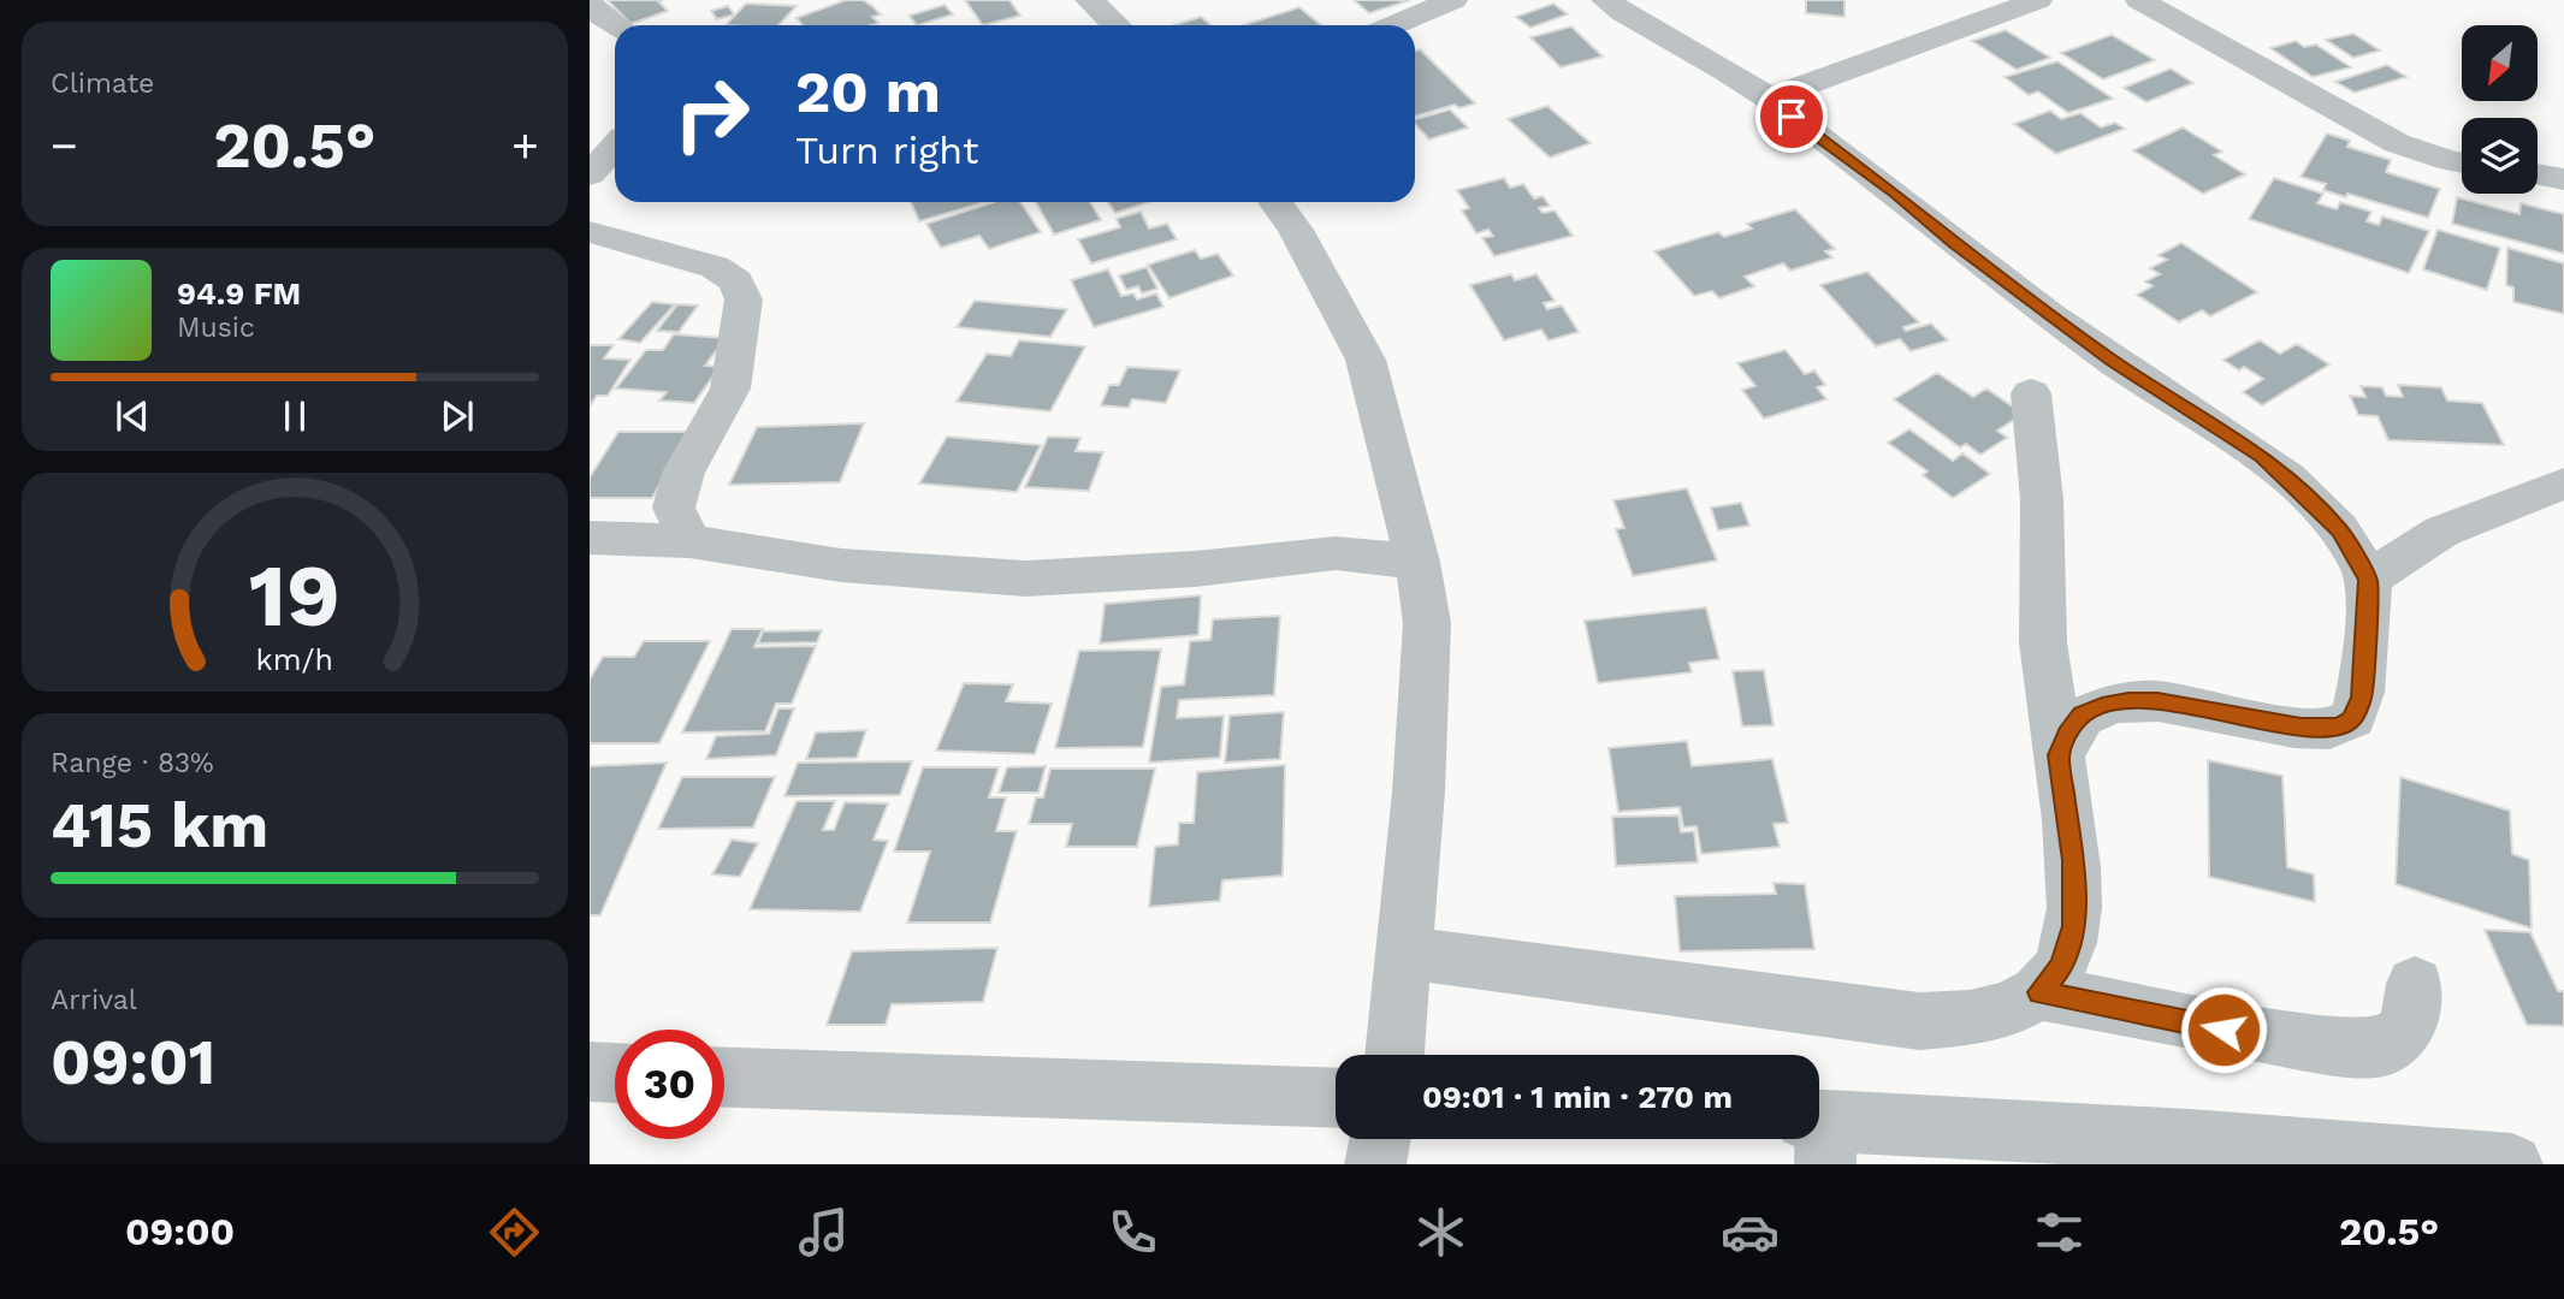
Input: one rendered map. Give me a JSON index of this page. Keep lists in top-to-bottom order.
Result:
{
  "north": "bottom left",
  "page": {
    "tile": [
      "Climate",
      ["Range · 83%", "415 km"],
      ["Arrival", "09:01"]
    ],
    "turn": ["20 m", "Turn right"],
    "heat": ["−", "20.5°", "+"],
    "song": ["94.9 FM", "Music"],
    "limit": "30",
    "trip": "09:01 · 1 min · 270 m",
    "tabs": ["09:00", "20.5°"],
    "gauge": ["19", "km/h"]
  }
}
